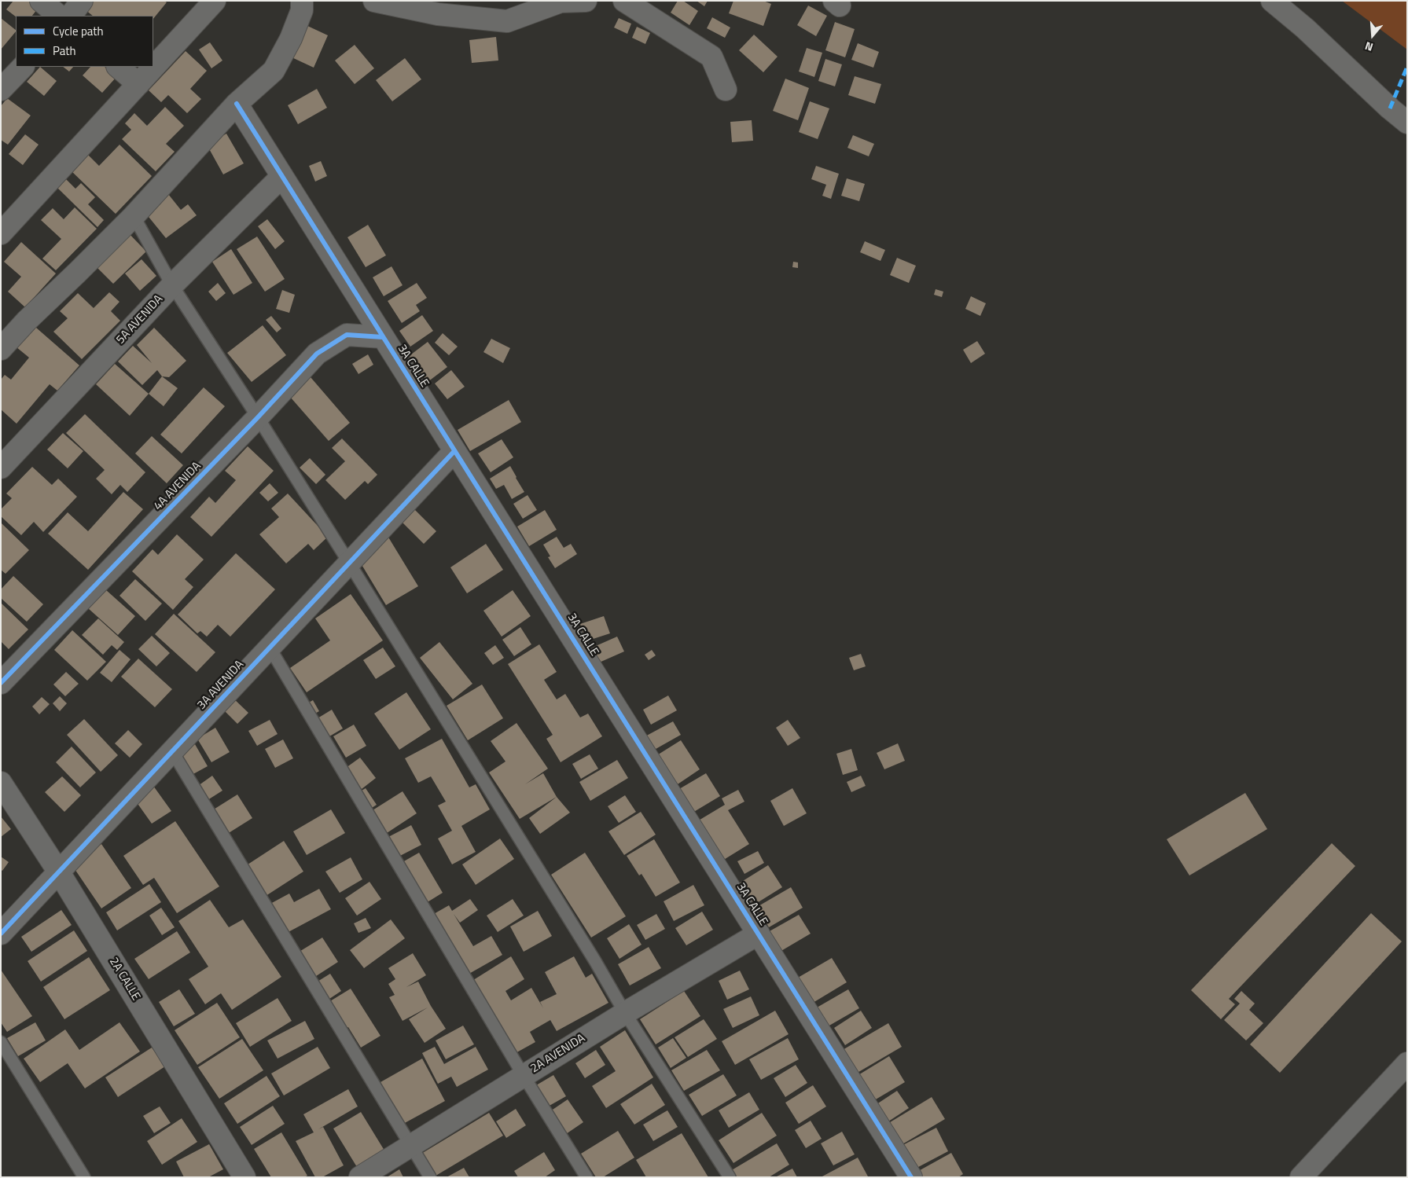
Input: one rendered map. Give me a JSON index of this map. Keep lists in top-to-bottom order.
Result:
{
  "streets": {
    "street": [
      "5A AVENIDA",
      "3A CALLE",
      "4A AVENIDA",
      "3A AVENIDA",
      "2A CALLE",
      "2A AVENIDA"
    ]
  },
  "crossings": [
    ["5A AVENIDA", "3A CALLE"],
    ["3A CALLE", "4A AVENIDA"],
    ["3A CALLE", "3A AVENIDA"],
    ["3A CALLE", "2A AVENIDA"],
    ["3A AVENIDA", "2A CALLE"]
  ],
  "legend": ["Cycle path", "Path"],
  "north": "bottom"
}
